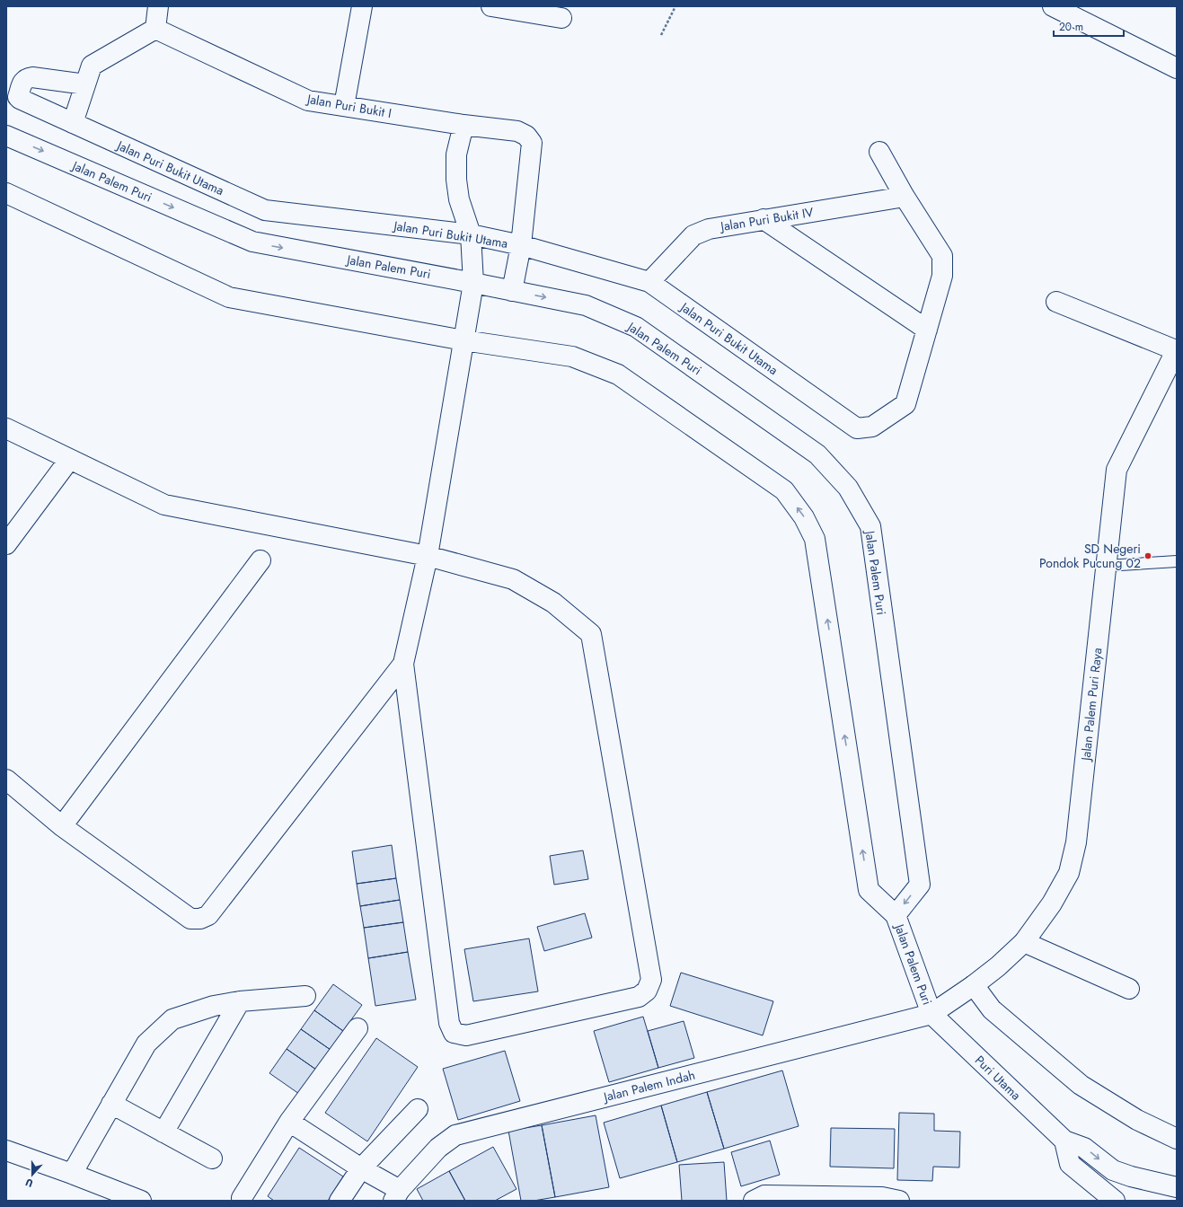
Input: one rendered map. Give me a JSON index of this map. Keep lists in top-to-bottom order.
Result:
{
  "streets": {
    "street": [
      "Jalan Puri Bukit I",
      "Jalan Puri Bukit Utama",
      "Jalan Palem Puri",
      "Jalan Puri Bukit IV",
      "Jalan Palem Puri Raya",
      "Puri Utama",
      "Jalan Palem Indah"
    ]
  },
  "crossings": [
    ["Jalan Puri Bukit I", "Jalan Puri Bukit Utama"],
    ["Jalan Puri Bukit Utama", "Jalan Puri Bukit IV"],
    ["Jalan Palem Puri", "Jalan Palem Puri Raya"],
    ["Jalan Palem Puri", "Puri Utama"],
    ["Jalan Palem Puri", "Jalan Palem Indah"],
    ["Jalan Palem Puri Raya", "Puri Utama"],
    ["Jalan Palem Puri Raya", "Jalan Palem Indah"],
    ["Puri Utama", "Jalan Palem Indah"]
  ],
  "places": ["SD Negeri Pondok Pucung 02"],
  "scale_bar": "20 m",
  "north": "bottom"
}
